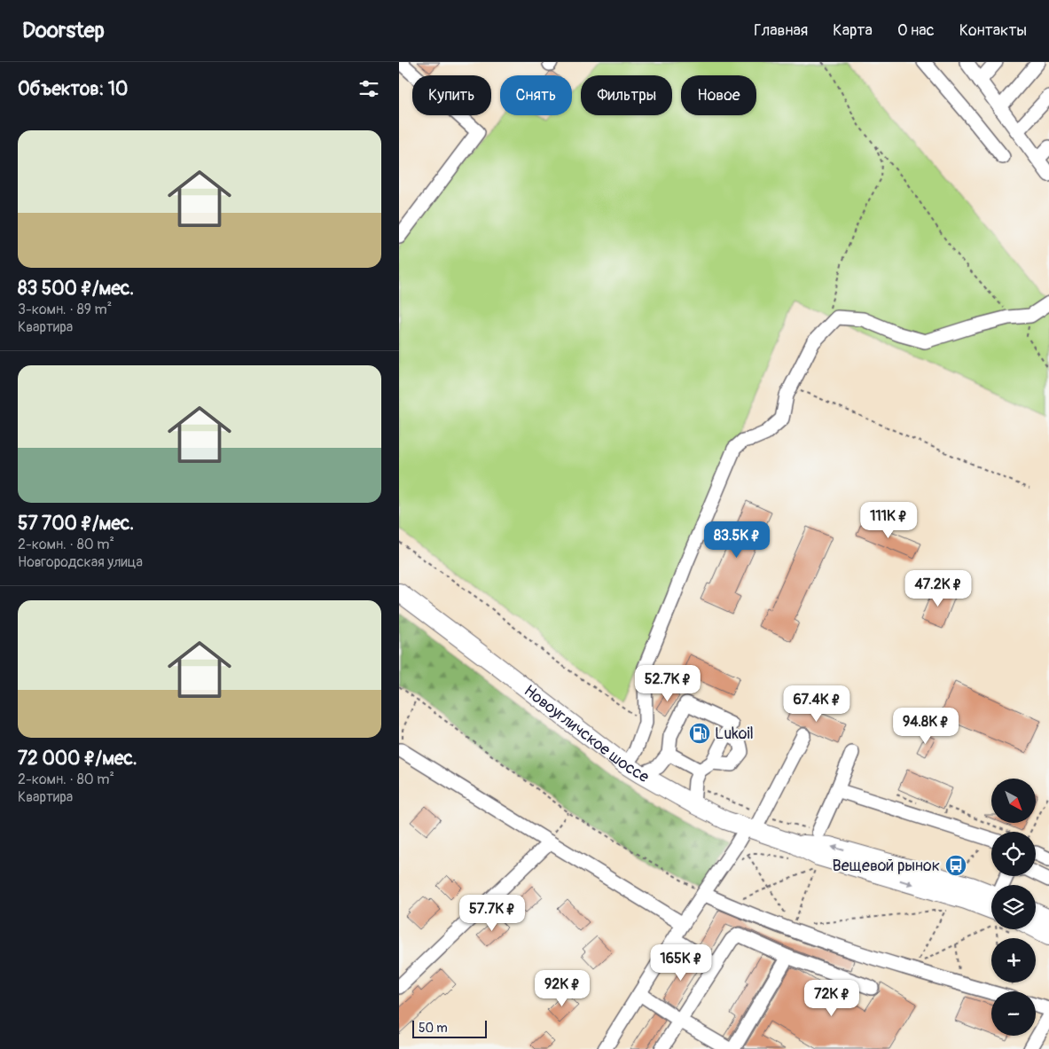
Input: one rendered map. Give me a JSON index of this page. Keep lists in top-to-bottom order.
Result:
{
  "streets": {
    "main road": ["Новоугличское шоссе"]
  },
  "places": {
    "fuel station": ["Lukoil"],
    "bus stop": ["Вещевой рынок"]
  },
  "scale_bar": "50 m",
  "north": "bottom right",
  "page": {
    "header": "Doorstep",
    "nav": [
      "Главная",
      "Карта",
      "О нас",
      "Контакты"
    ],
    "heading": "Объектов: 10",
    "chip": [
      "Купить",
      "Снять",
      "Фильтры",
      "Новое"
    ],
    "list": [
      {
        "name": "83 500 ₽/мес.",
        "note": "3-комн. · 89 m² · Квартира"
      },
      {
        "name": "57 700 ₽/мес.",
        "note": "2-комн. · 80 m² · Новгородская улица"
      },
      {
        "name": "72 000 ₽/мес.",
        "note": "2-комн. · 80 m² · Квартира"
      }
    ],
    "price": [
      "111K ₽",
      "83.5K ₽",
      "47.2K ₽",
      "52.7K ₽",
      "67.4K ₽",
      "94.8K ₽",
      "57.7K ₽",
      "165K ₽",
      "92K ₽",
      "72K ₽"
    ],
    "map_buttons": ["+", "−"],
    "scale": "50 m"
  }
}
